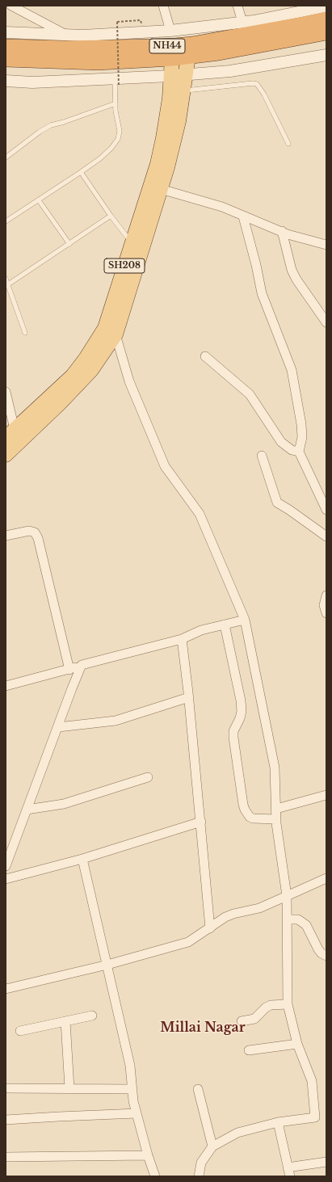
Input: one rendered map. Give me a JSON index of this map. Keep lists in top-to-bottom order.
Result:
{
  "streets": {
    "highway": ["NH44"],
    "main road": ["SH208"]
  },
  "crossings": [
    ["NH44", "SH208"]
  ],
  "districts": ["Millai Nagar"]
}
